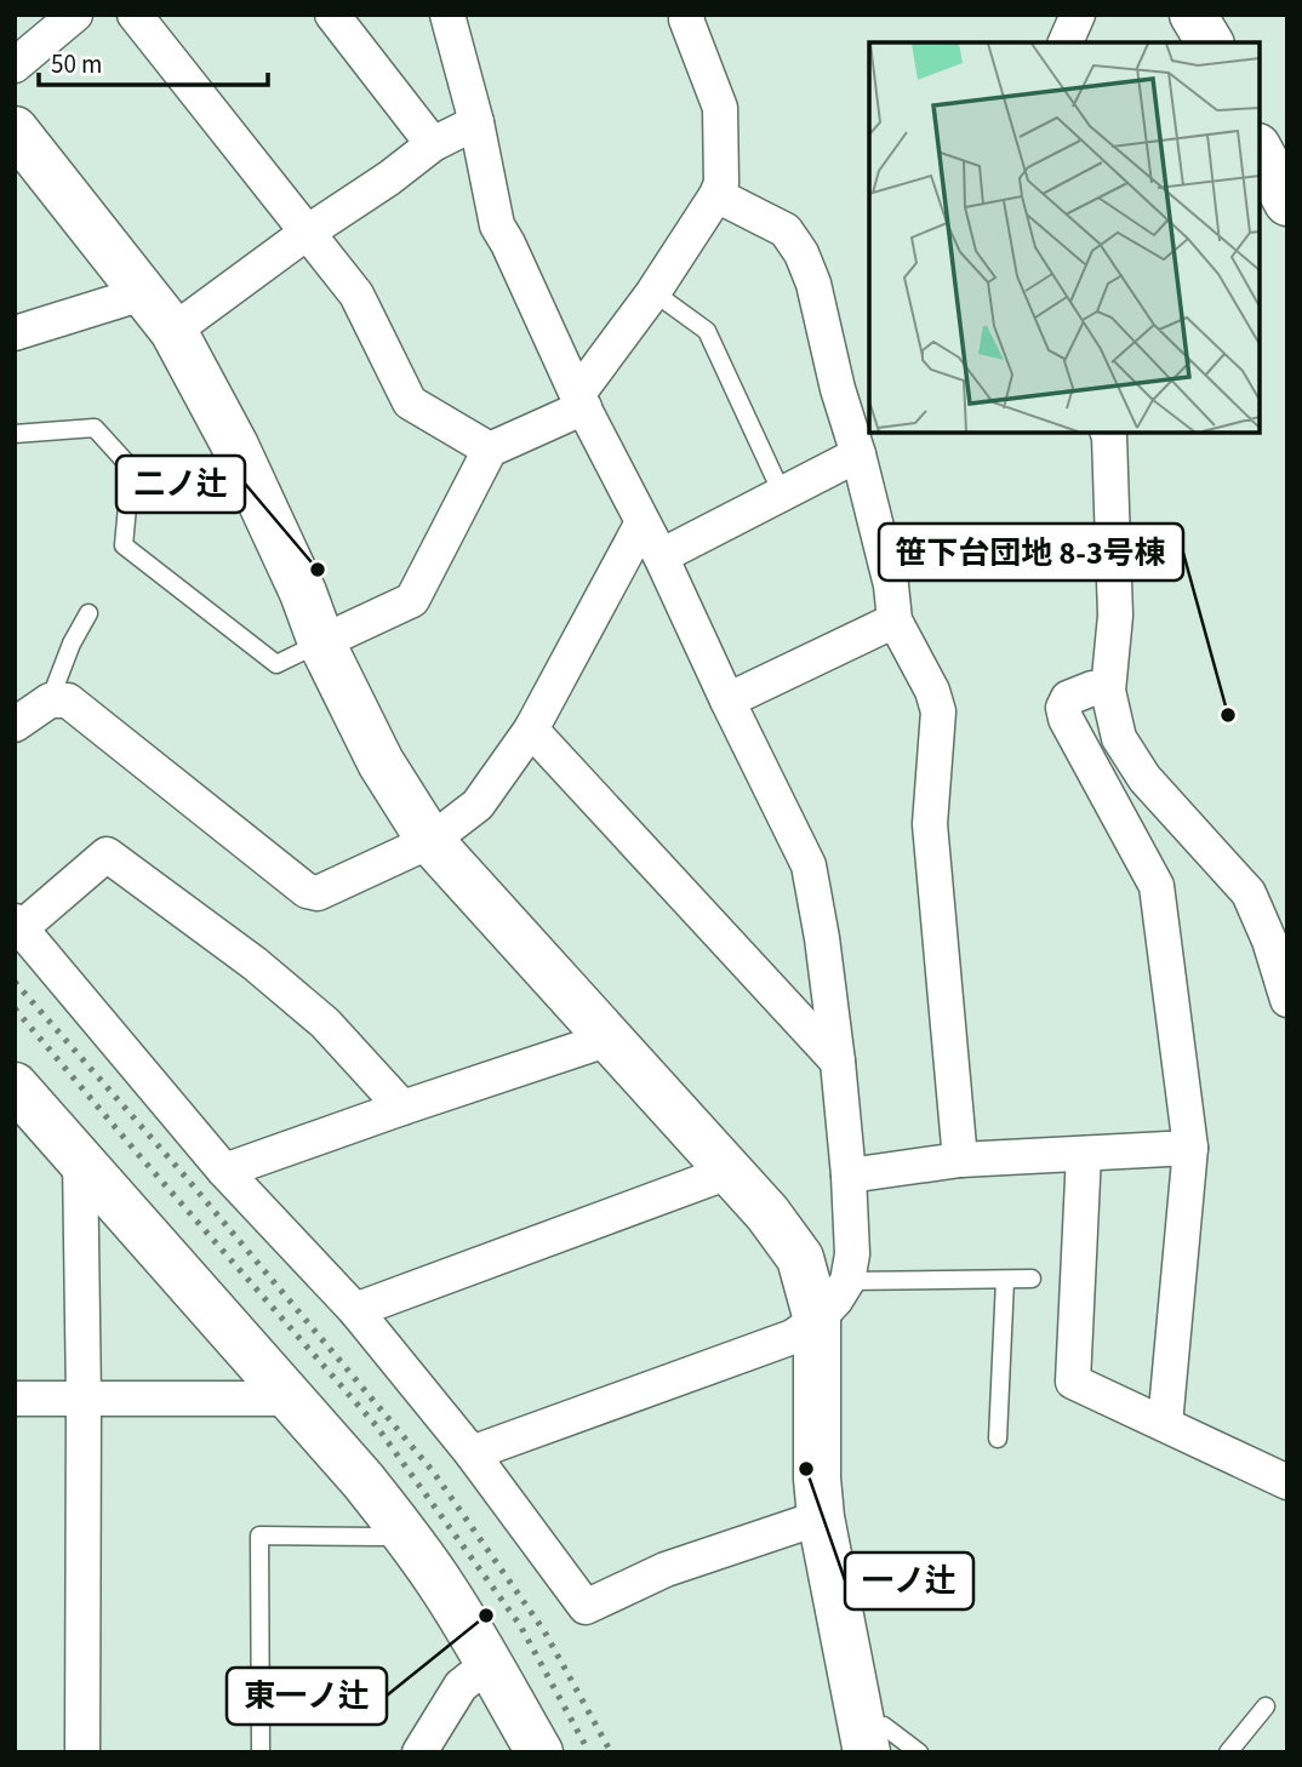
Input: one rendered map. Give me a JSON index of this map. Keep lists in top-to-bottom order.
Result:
{
  "places": [
    "二ノ辻",
    "笹下台団地 8-3号棟",
    "一ノ辻",
    "東一ノ辻"
  ],
  "scale_bar": "50 m"
}
